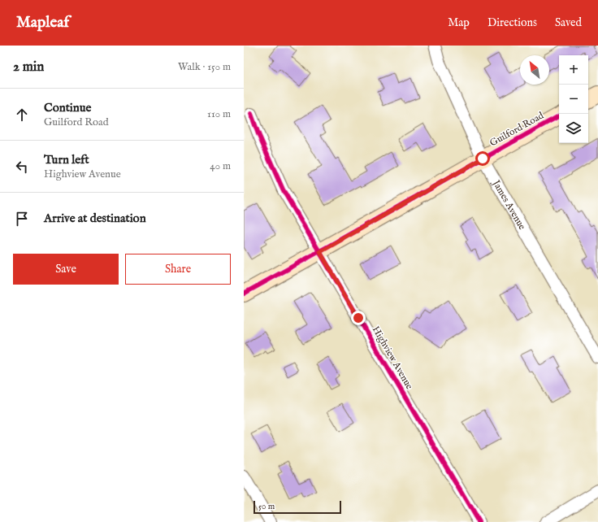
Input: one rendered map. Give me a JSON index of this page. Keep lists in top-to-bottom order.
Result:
{
  "streets": {
    "street": ["Guilford Road", "James Avenue", "Highview Avenue"]
  },
  "crossings": [
    ["Guilford Road", "James Avenue"],
    ["Guilford Road", "Highview Avenue"]
  ],
  "scale_bar": "50 m",
  "north": "top left",
  "page": {
    "header": "Mapleaf",
    "nav": ["Map", "Directions", "Saved"],
    "heading": ["2 min", "Walk · 150 m"],
    "map_buttons": ["+", "−"],
    "list": [
      ["Continue", "Guilford Road", "110 m"],
      ["Turn left", "Highview Avenue", "40 m"],
      "Arrive at destination"
    ],
    "buttons": ["Save", "Share"],
    "scale": "50 m"
  }
}
